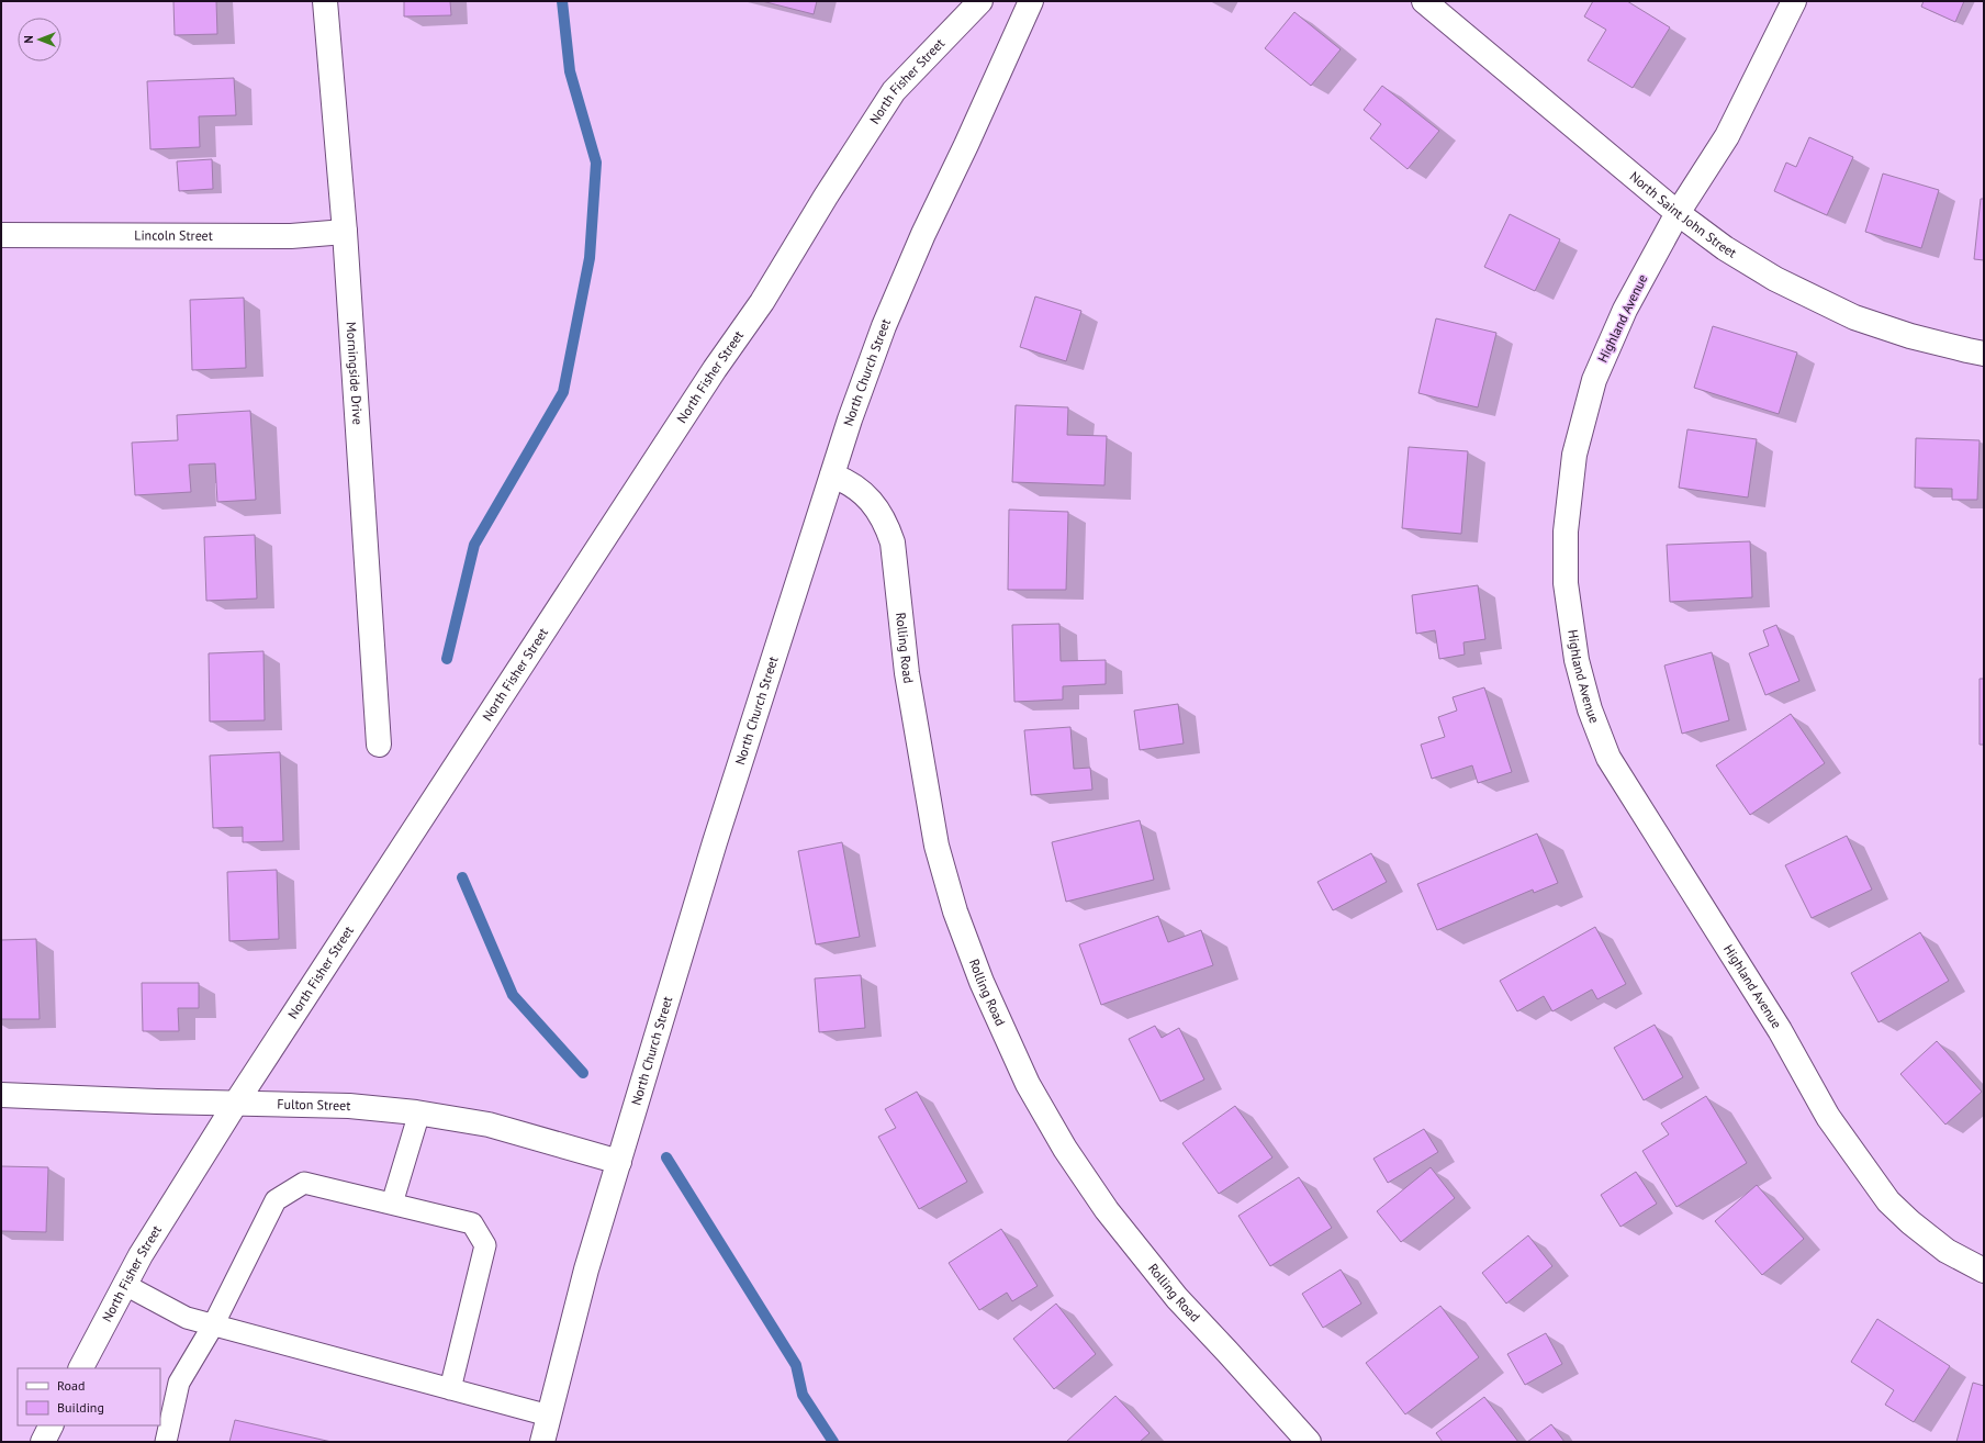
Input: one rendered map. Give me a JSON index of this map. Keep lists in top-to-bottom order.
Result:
{
  "streets": {
    "street": [
      "North Fisher Street",
      "North Saint John Street",
      "Lincoln Street",
      "Highland Avenue",
      "North Church Street",
      "Morningside Drive",
      "Rolling Road",
      "Fulton Street"
    ]
  },
  "crossings": [
    ["North Fisher Street", "Fulton Street"],
    ["North Saint John Street", "Highland Avenue"],
    ["Lincoln Street", "Morningside Drive"],
    ["North Church Street", "Rolling Road"],
    ["North Church Street", "Fulton Street"]
  ],
  "legend": ["Road", "Building"],
  "north": "left"
}
